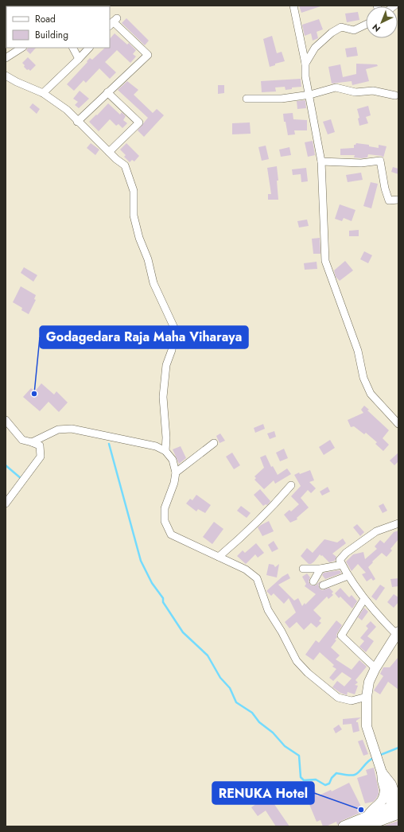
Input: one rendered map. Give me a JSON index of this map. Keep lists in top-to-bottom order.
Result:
{
  "places": ["Godagedara Raja Maha Viharaya", "RENUKA Hotel"],
  "legend": ["Road", "Building"],
  "north": "bottom left"
}
